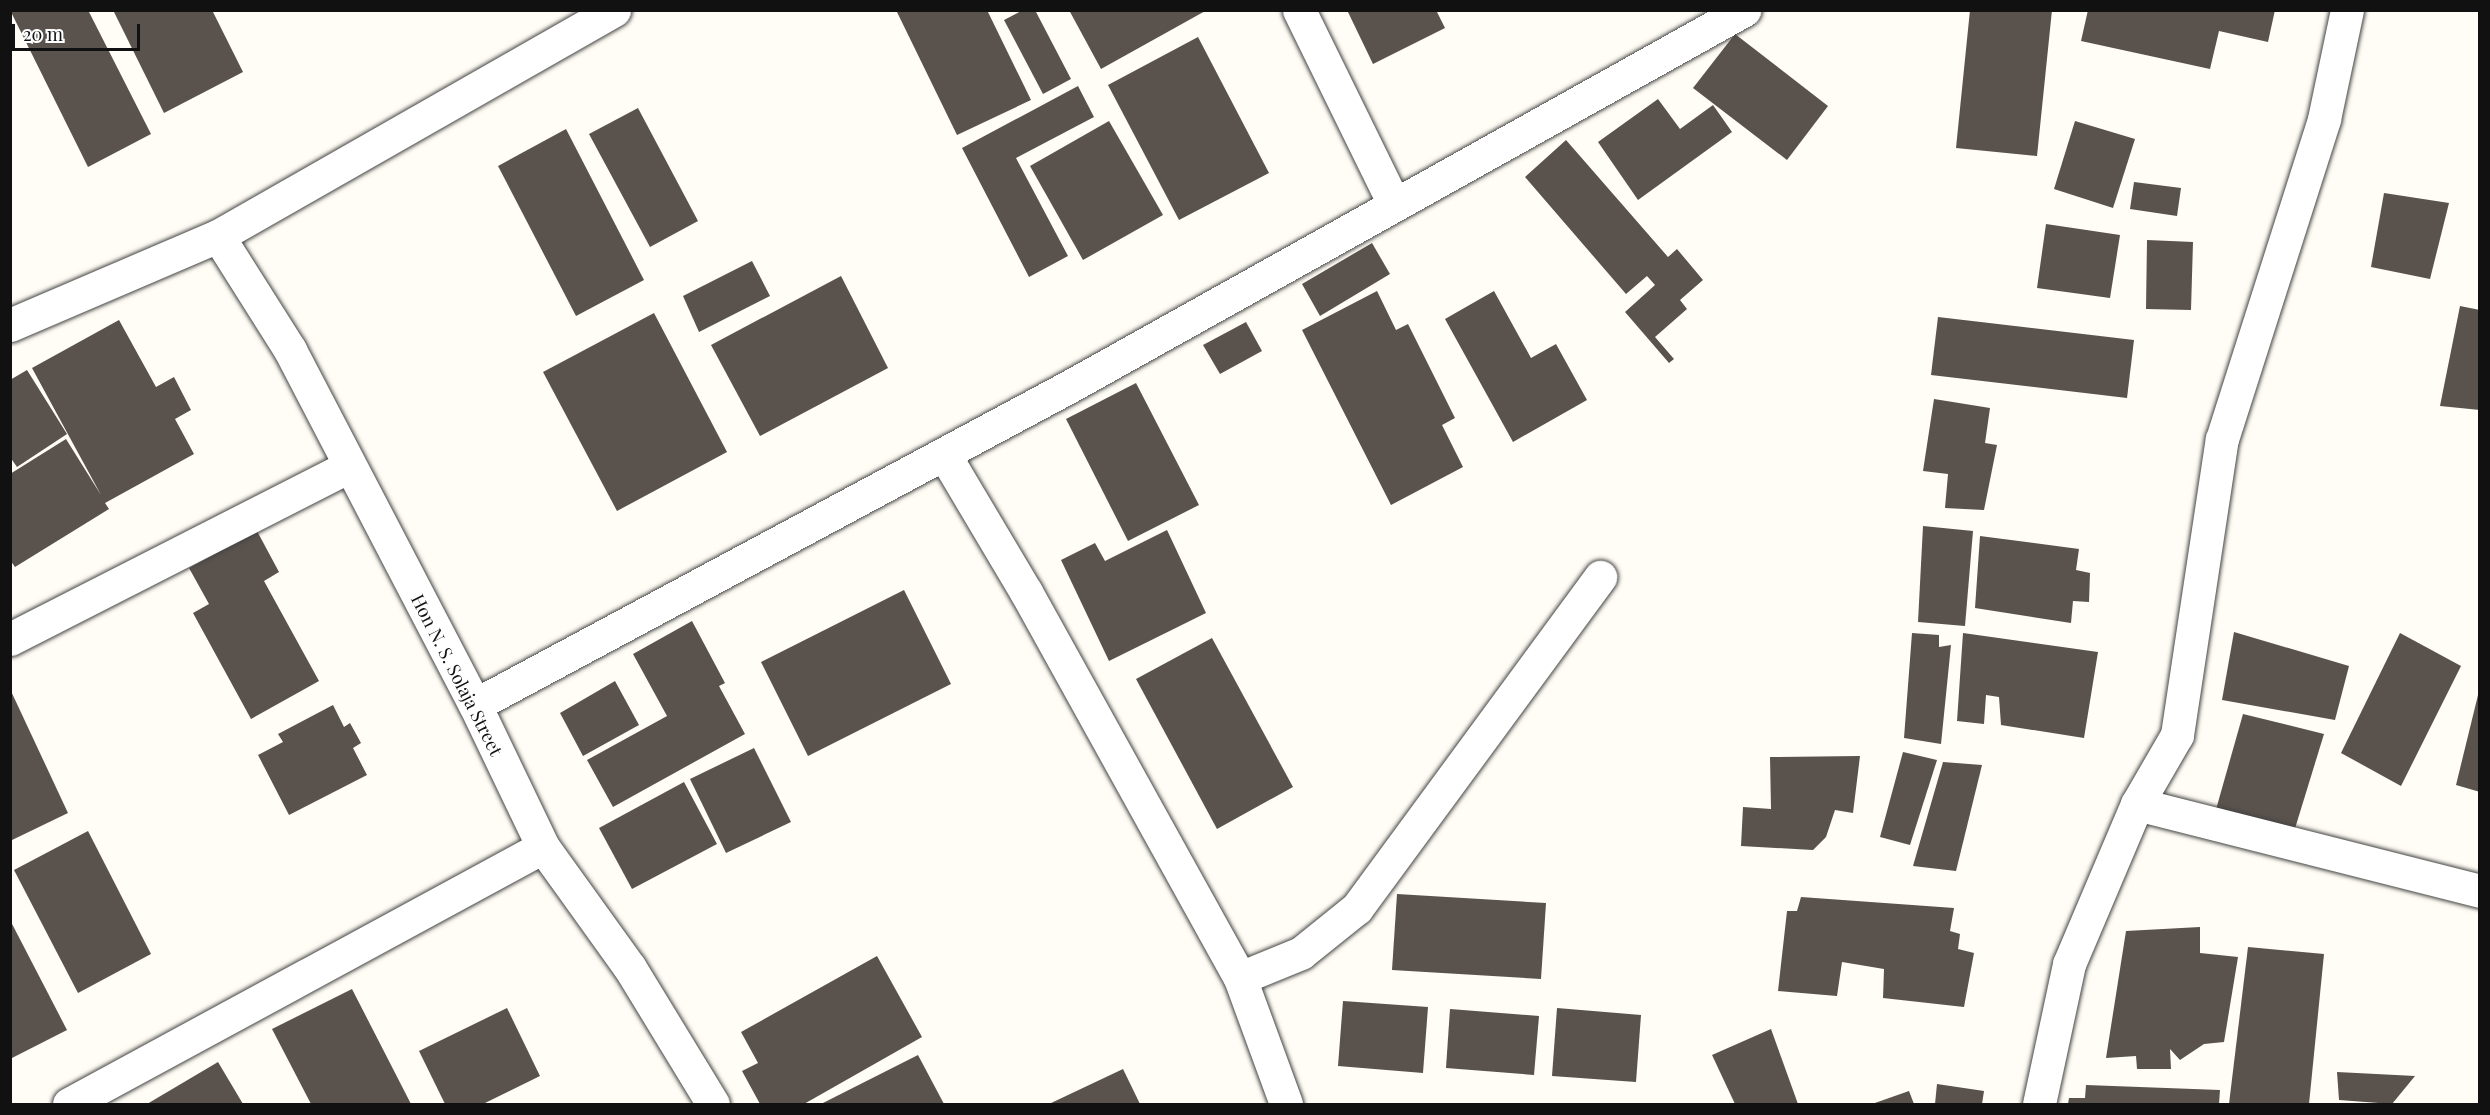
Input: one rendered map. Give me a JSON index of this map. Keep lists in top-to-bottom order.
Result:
{
  "streets": {
    "street": ["Hon N. S. Solaja Street"]
  },
  "scale_bar": "20 m"
}
